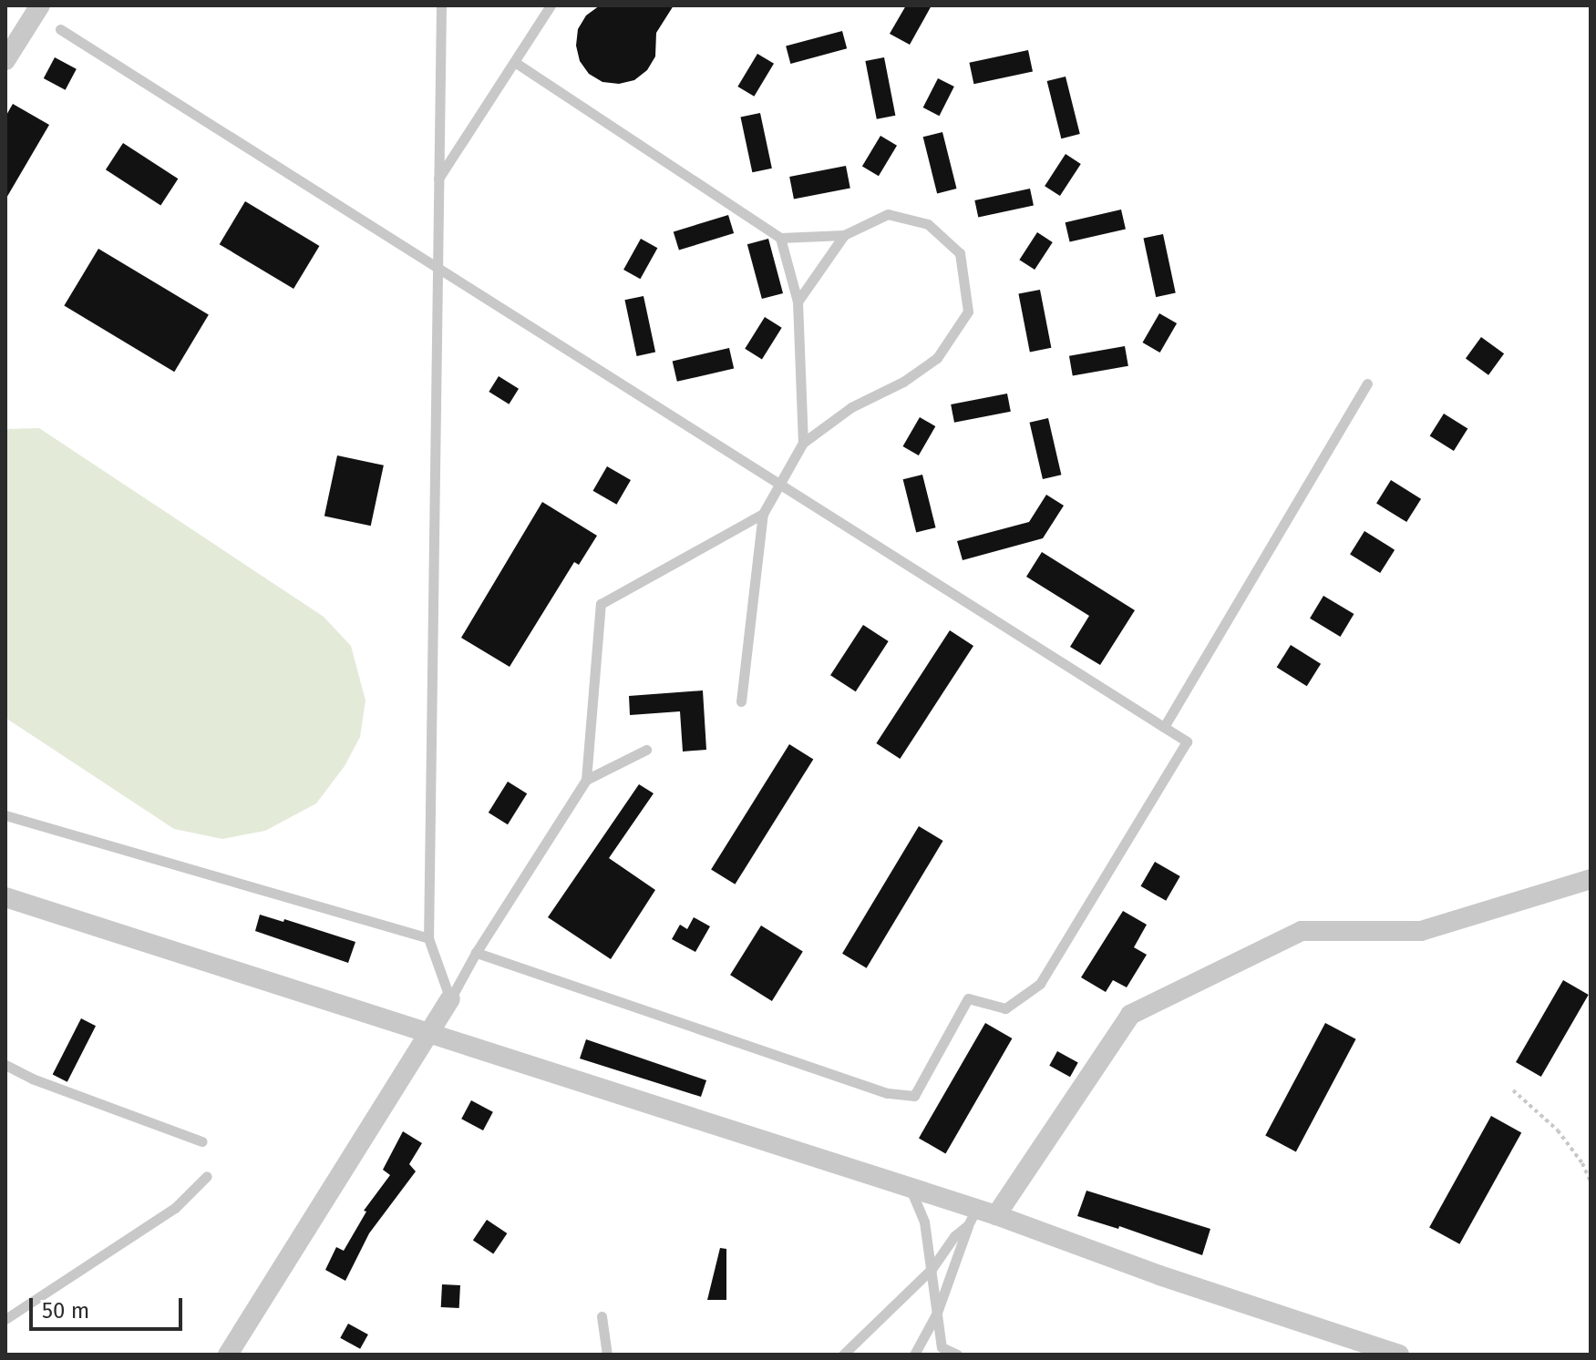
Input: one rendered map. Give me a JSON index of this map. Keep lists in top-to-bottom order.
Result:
{
  "scale_bar": "50 m"
}
